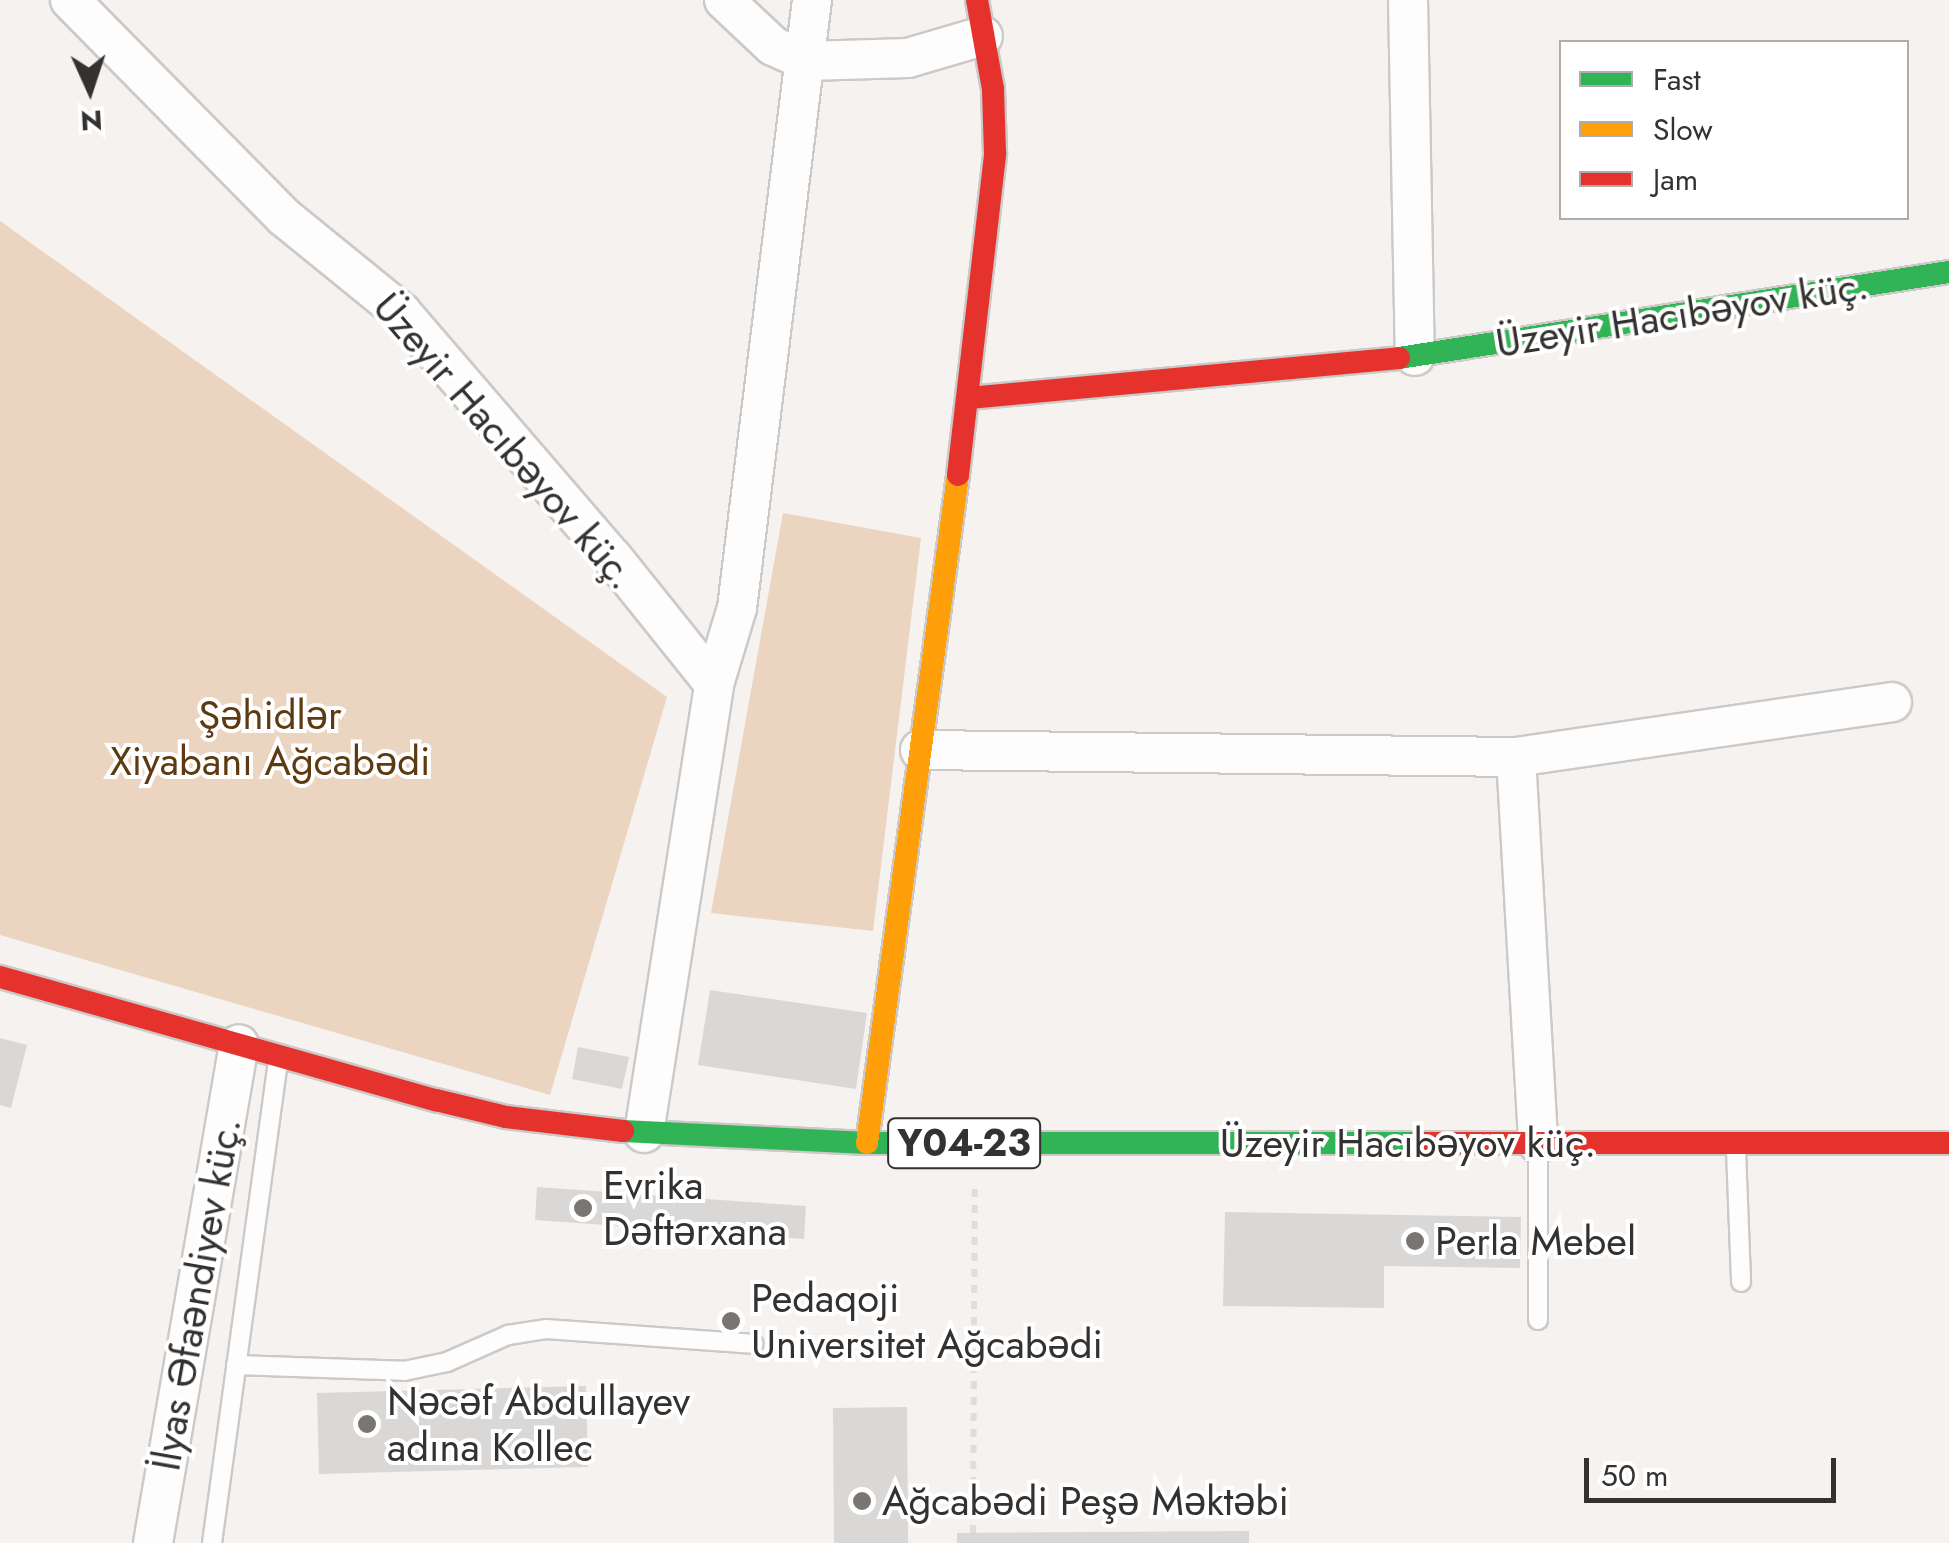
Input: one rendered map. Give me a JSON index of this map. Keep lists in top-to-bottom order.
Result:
{
  "streets": {
    "street": ["Üzeyir Hacıbəyov küç.", "Y04-23", "İlyas Əfaəndiyev küç."]
  },
  "crossings": [
    ["Üzeyir Hacıbəyov küç.", "İlyas Əfaəndiyev küç."]
  ],
  "parks": ["Şəhidlər Xiyabanı Ağcabədi"],
  "places": [
    "Evrika Dəftərxana",
    "Perla Mebel",
    "Pedaqoji Universitet Ağcabədi",
    "Nəcəf Abdullayev adına Kollec",
    "Ağcabədi Peşə Məktəbi"
  ],
  "legend": ["Fast", "Slow", "Jam"],
  "scale_bar": "50 m",
  "north": "bottom"
}
